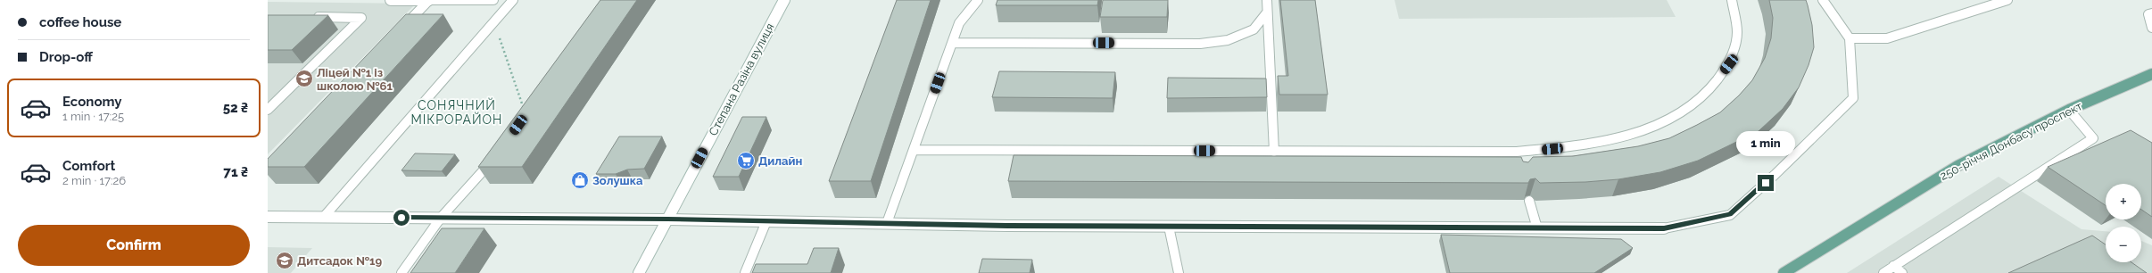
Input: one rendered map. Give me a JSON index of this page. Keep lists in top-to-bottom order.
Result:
{
  "streets": {
    "main road": ["250-річчя Донбасу проспект"],
    "street": ["Степана Разіна вулиця"]
  },
  "districts": ["СОНЯЧНИЙ МІКРОРАЙОН"],
  "places": {
    "school or university": ["Ліцей №1 із школою №61", "Дитсадок №19"],
    "supermarket": ["Дилайн"],
    "shop": ["Золушка"]
  },
  "page": {
    "banner": ["coffee house", "Drop-off"],
    "list": [
      {
        "name": "Economy",
        "note": "1 min · 17:25",
        "value": "52 ₴"
      },
      {
        "name": "Comfort",
        "note": "2 min · 17:26",
        "value": "71 ₴"
      }
    ],
    "bubble": "1 min",
    "map_buttons": ["+", "−"],
    "buttons": "Confirm"
  }
}
